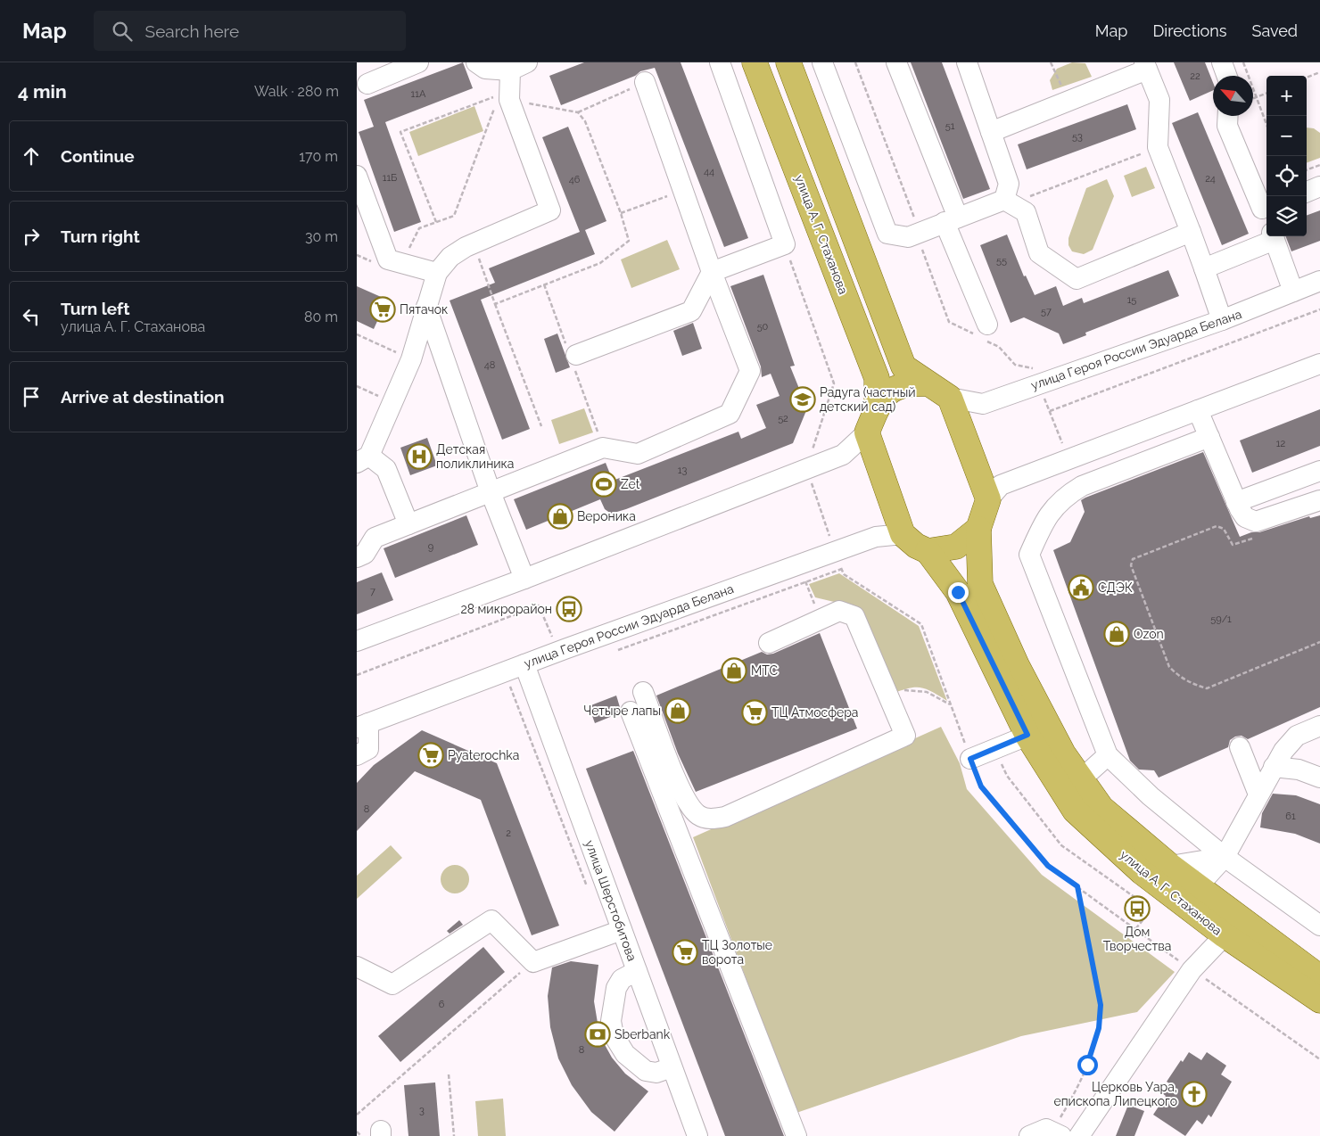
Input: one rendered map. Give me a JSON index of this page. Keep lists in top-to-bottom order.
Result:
{
  "streets": {
    "main road": ["улица А. Г. Стаханова"],
    "street": ["улица Героя России Эдуарда Белана", "улица Шерстобитова"]
  },
  "crossings": [
    ["улица Героя России Эдуарда Белана", "улица Шерстобитова"]
  ],
  "places": {
    "supermarket": [
      "Пятачок",
      "ТЦ Атмосфера",
      "Pyaterochka",
      "ТЦ Золотые ворота"
    ],
    "school or university": ["Радуга (частный детский сад)"],
    "hospital": ["Детская поликлиника"],
    "sports": ["Zet"],
    "shop": [
      "Вероника",
      "Ozon",
      "МТС",
      "Четыре лапы"
    ],
    "public building": ["СДЭК"],
    "bus stop": ["28 микрорайон", "Дом Творчества"],
    "bank": ["Sberbank"],
    "church": ["Церковь Уара, епископа Липецкого"]
  },
  "house_numbers": [
    "22",
    "11А",
    "51",
    "53",
    "44",
    "11Б",
    "24",
    "46",
    "55",
    "15",
    "57",
    "50",
    "48",
    "52",
    "12",
    "13",
    "9",
    "7",
    "59/1",
    "8",
    "61",
    "2",
    "6",
    "8",
    "3"
  ],
  "north": "top left",
  "page": {
    "header": "Map",
    "search": "Search here",
    "nav": ["Map", "Directions", "Saved"],
    "heading": ["4 min", "Walk · 280 m"],
    "map_buttons": ["+", "−"],
    "list": [
      ["Continue", "170 m"],
      ["Turn right", "30 m"],
      ["Turn left", "улица А. Г. Стаханова", "80 m"],
      "Arrive at destination"
    ]
  }
}
